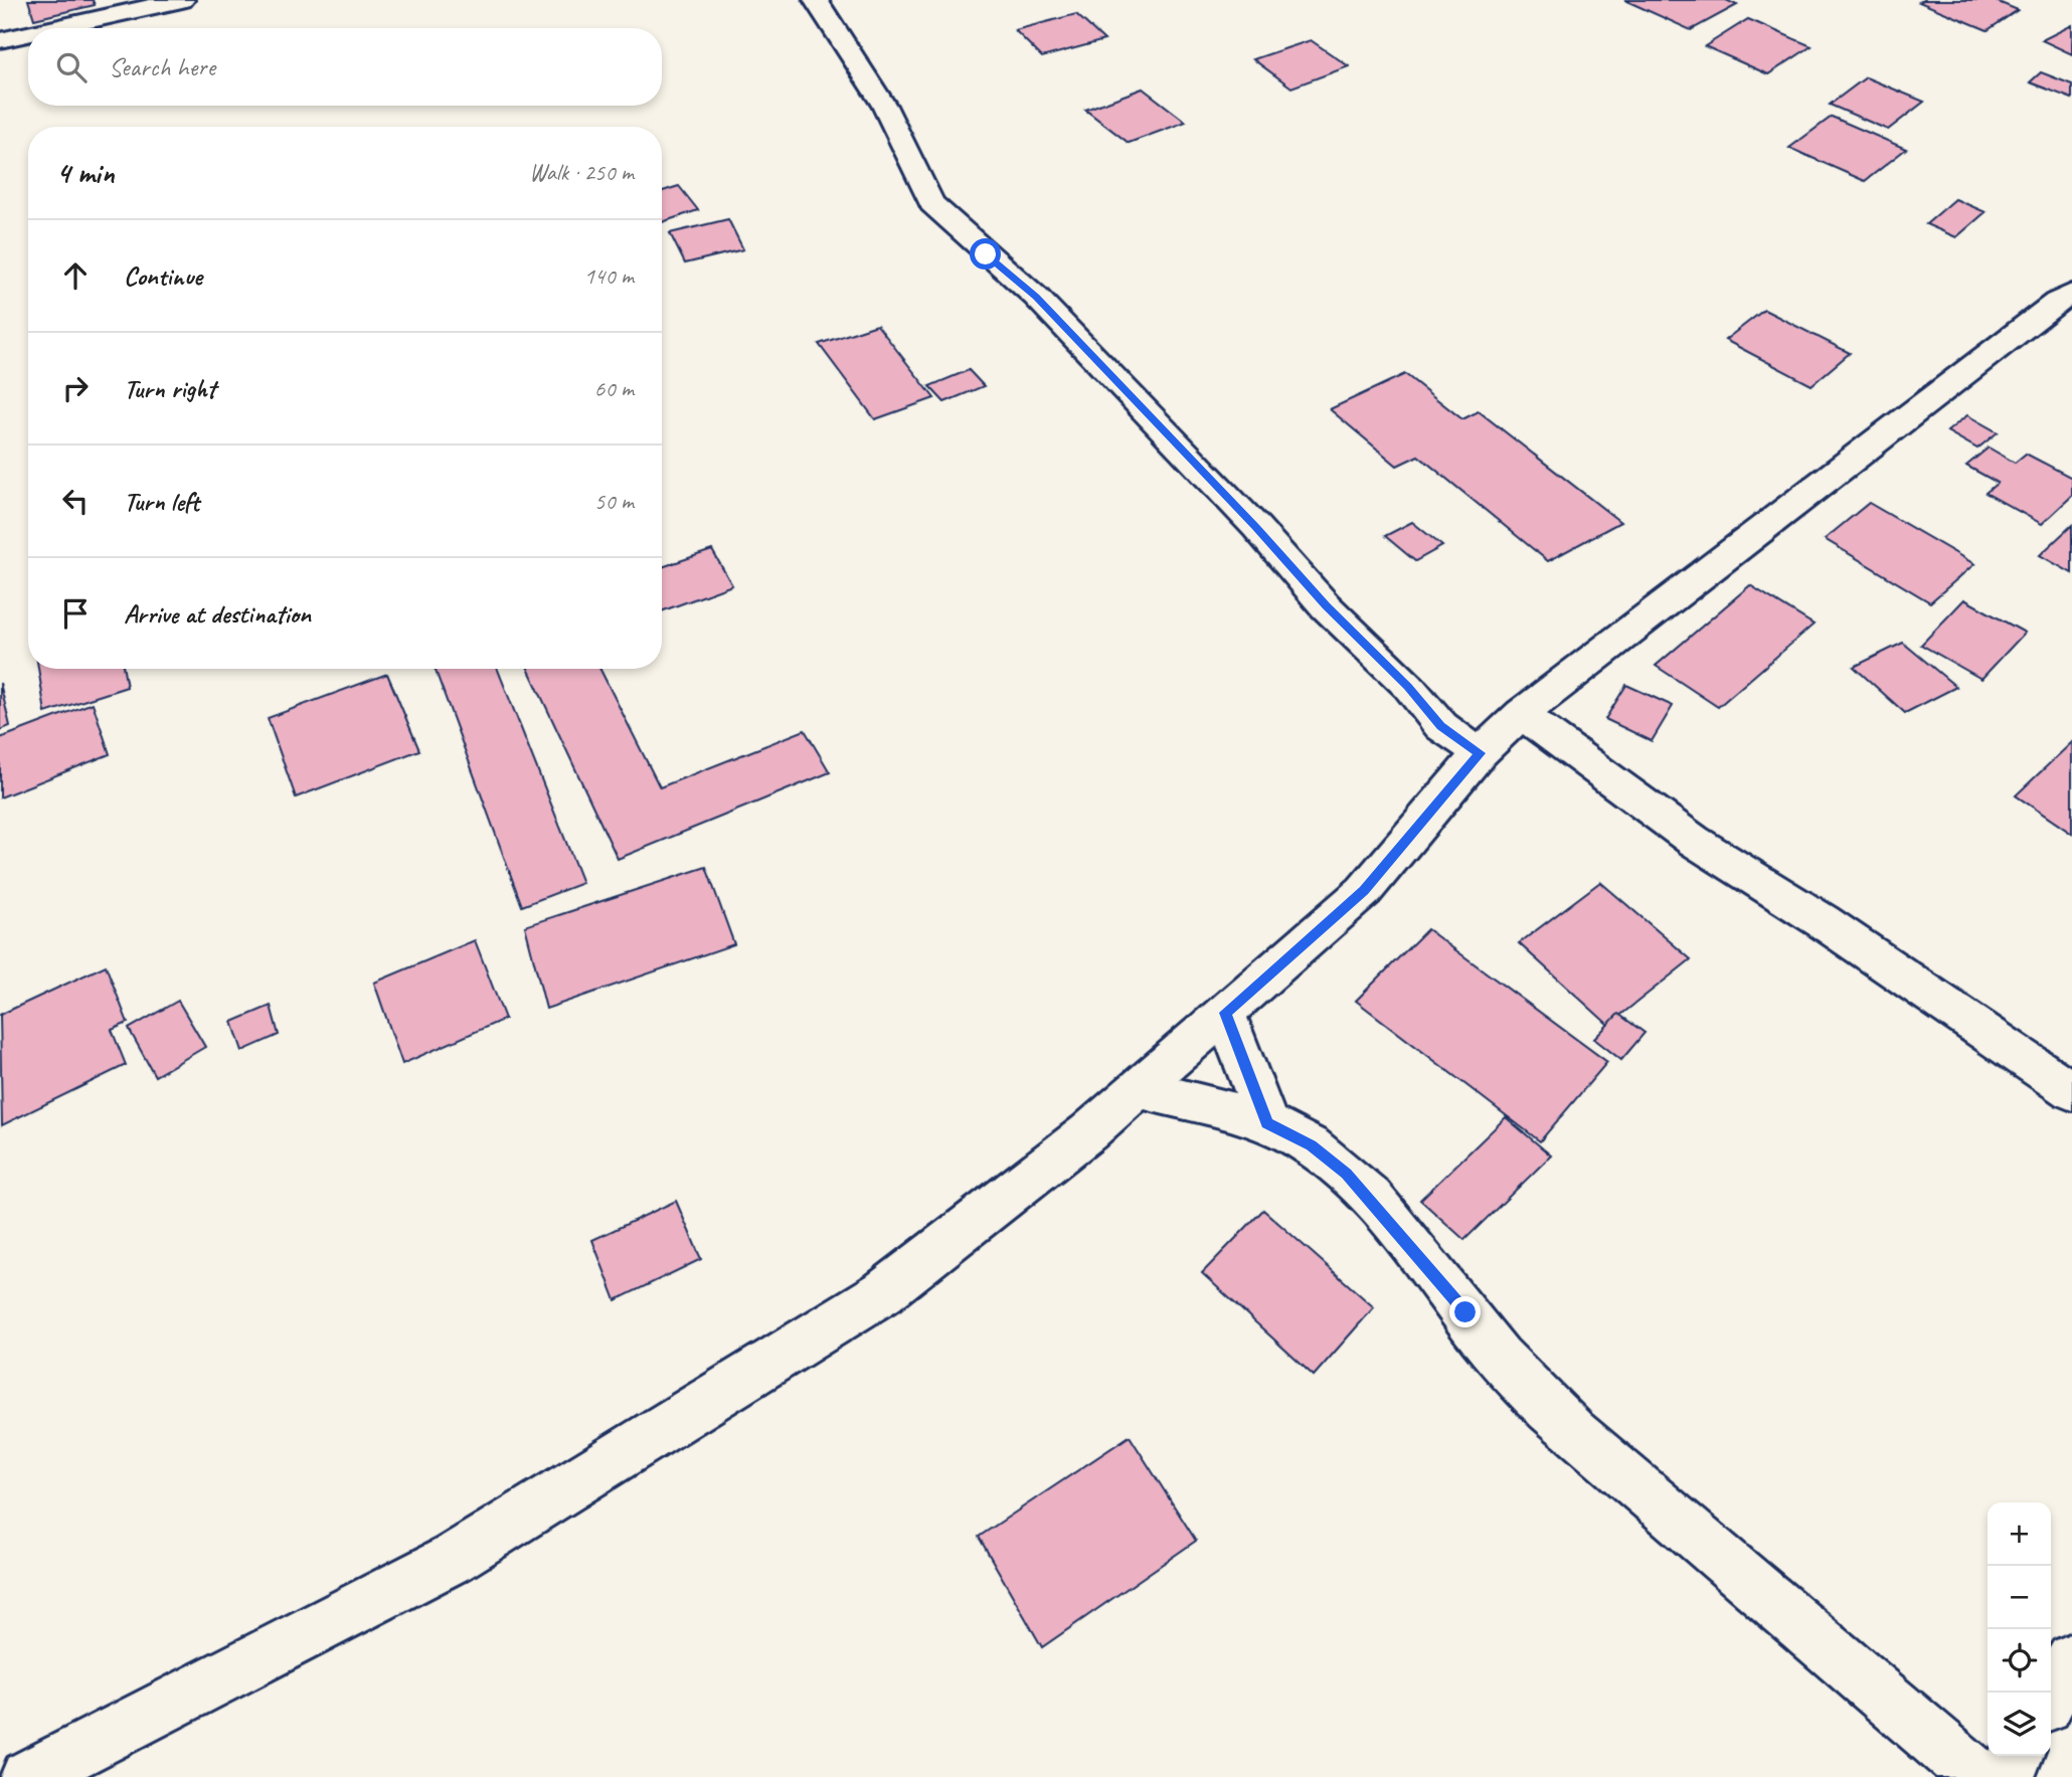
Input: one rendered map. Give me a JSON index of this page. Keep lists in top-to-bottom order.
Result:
{
  "page": {
    "search": "Search here",
    "heading": ["4 min", "Walk · 250 m"],
    "list": [
      ["Continue", "140 m"],
      ["Turn right", "60 m"],
      ["Turn left", "50 m"],
      "Arrive at destination"
    ],
    "map_buttons": ["+", "−"]
  }
}
